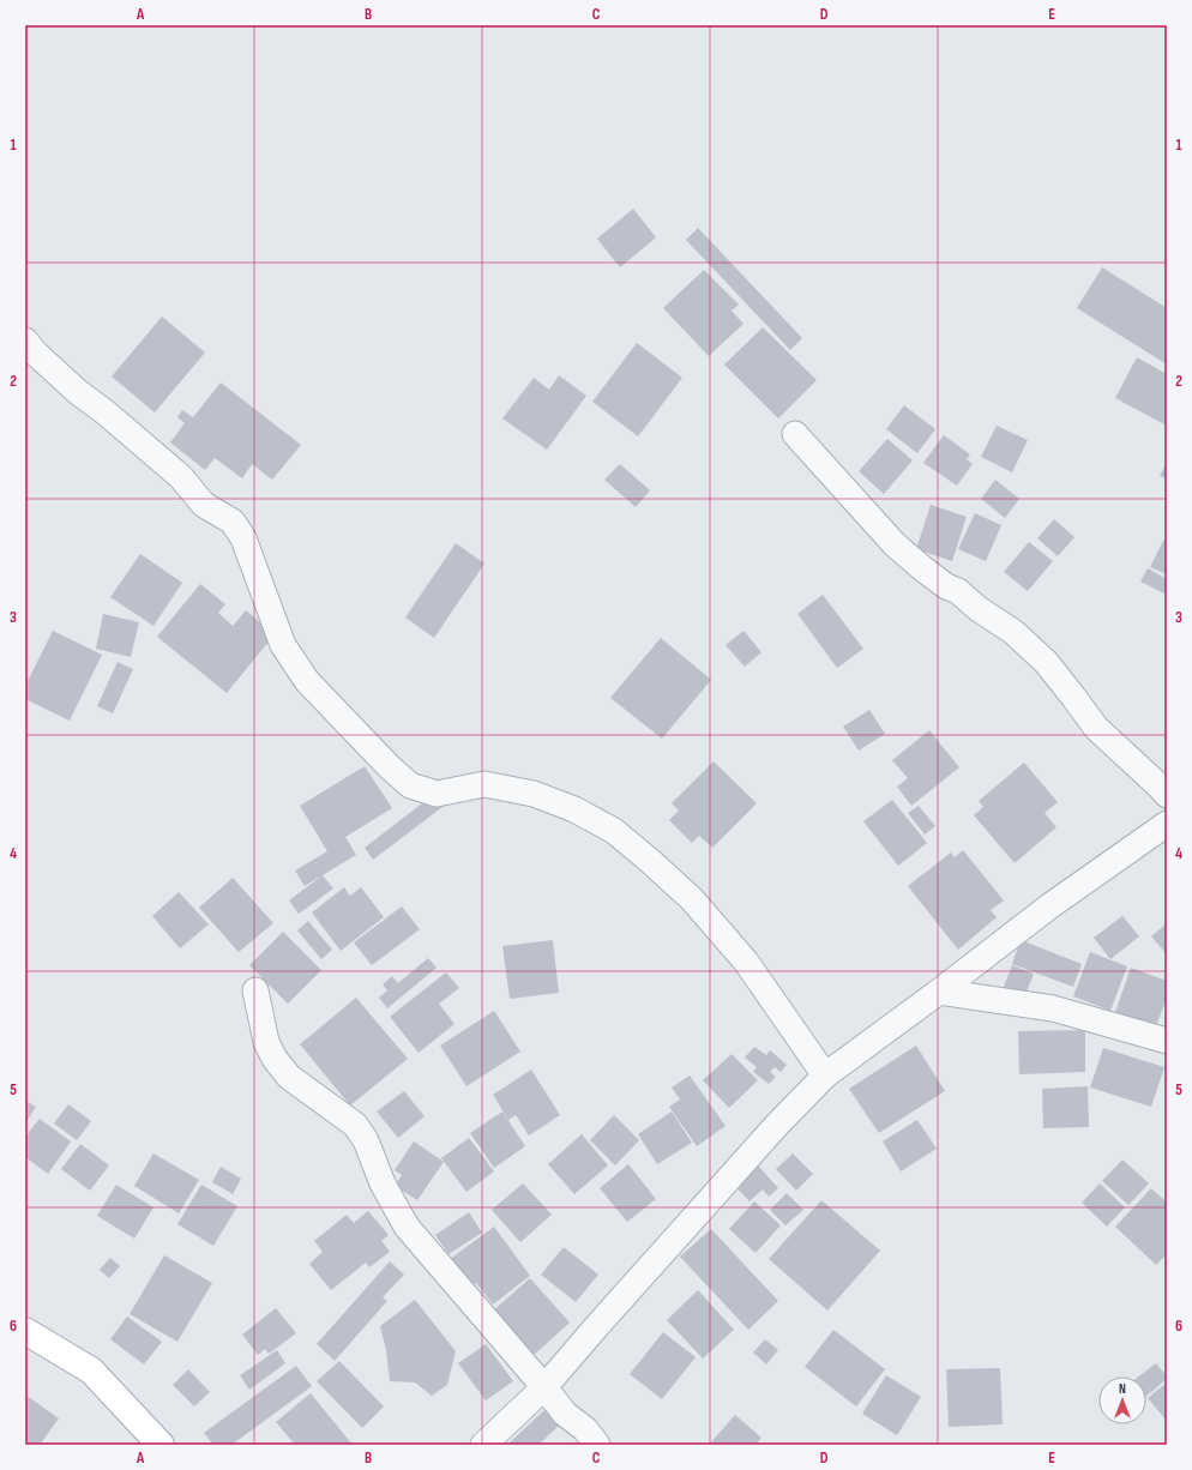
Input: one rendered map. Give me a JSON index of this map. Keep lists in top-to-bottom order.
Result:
{
  "north": "top",
  "grid": {
    "columns": [
      "A",
      "B",
      "C",
      "D",
      "E"
    ],
    "rows": [
      "1",
      "2",
      "3",
      "4",
      "5",
      "6"
    ]
  }
}
